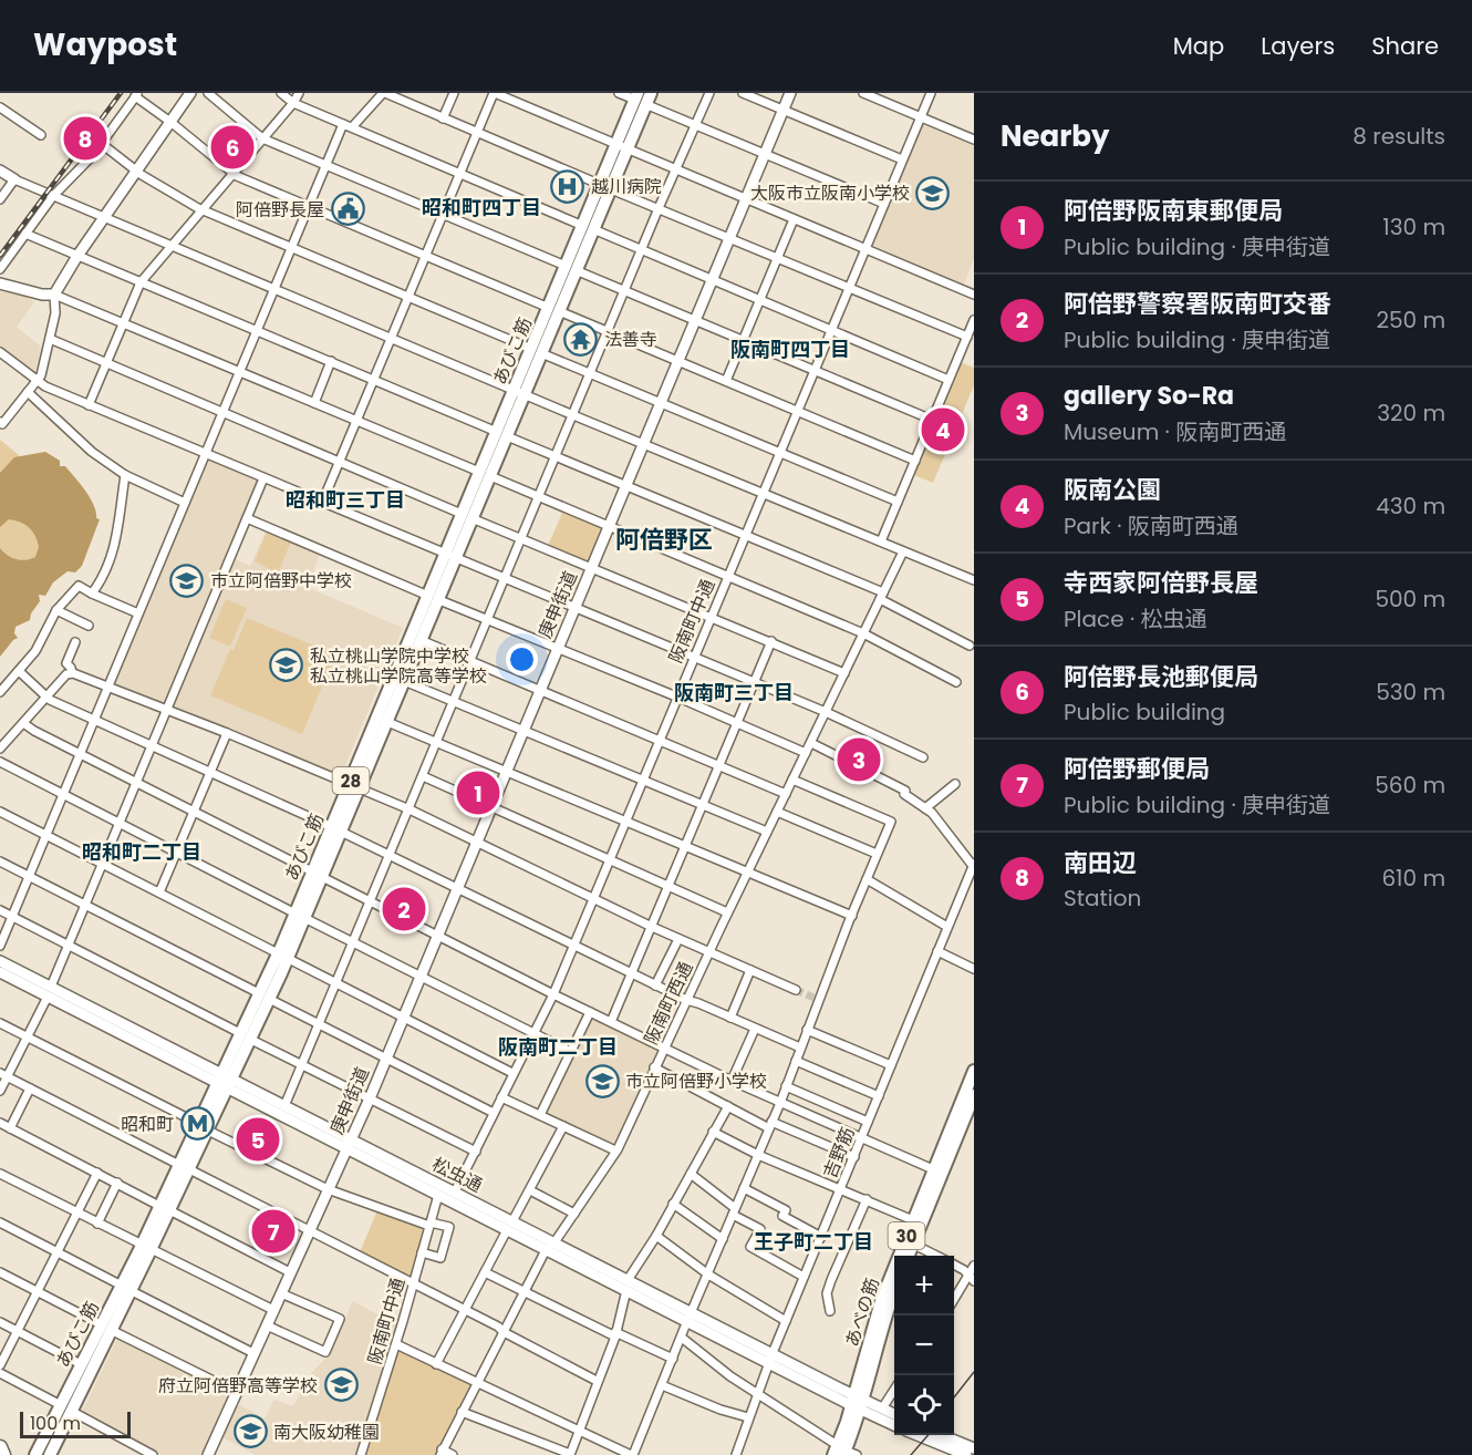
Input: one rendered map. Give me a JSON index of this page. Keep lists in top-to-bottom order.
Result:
{
  "streets": {
    "main road": [
      "あびこ筋",
      "28",
      "30",
      "あべの筋"
    ],
    "street": [
      "庚申街道",
      "阪南町中通",
      "阪南町西通",
      "吉野筋",
      "松虫通"
    ]
  },
  "crossings": [
    ["あびこ筋", "松虫通"],
    ["庚申街道", "松虫通"],
    ["阪南町中通", "松虫通"],
    ["阪南町西通", "松虫通"],
    ["吉野筋", "松虫通"],
    ["松虫通", "あべの筋"]
  ],
  "districts": [
    "昭和町四丁目",
    "阪南町四丁目",
    "昭和町三丁目",
    "阿倍野区",
    "阪南町三丁目",
    "昭和町二丁目",
    "阪南町二丁目",
    "王子町二丁目"
  ],
  "places": {
    "hospital": ["越川病院"],
    "school or university": [
      "大阪市立阪南小学校",
      "市立阿倍野中学校",
      "私立桃山学院中学校 私立桃山学院高等学校",
      "市立阿倍野小学校",
      "府立阿倍野高等学校",
      "南大阪幼稚園"
    ],
    "public building": ["阿倍野長屋"],
    "temple": ["法善寺"],
    "metro station": ["昭和町"]
  },
  "scale_bar": "100 m",
  "page": {
    "header": "Waypost",
    "nav": ["Map", "Layers", "Share"],
    "heading": ["Nearby", "8 results"],
    "pins": [
      "8",
      "6",
      "4",
      "3",
      "1",
      "2",
      "5",
      "7"
    ],
    "list": [
      {
        "mark": "1",
        "name": "阿倍野阪南東郵便局",
        "note": "Public building · 庚申街道",
        "value": "130 m"
      },
      {
        "mark": "2",
        "name": "阿倍野警察署阪南町交番",
        "note": "Public building · 庚申街道",
        "value": "250 m"
      },
      {
        "mark": "3",
        "name": "gallery So-Ra",
        "note": "Museum · 阪南町西通",
        "value": "320 m"
      },
      {
        "mark": "4",
        "name": "阪南公園",
        "note": "Park · 阪南町西通",
        "value": "430 m"
      },
      {
        "mark": "5",
        "name": "寺西家阿倍野長屋",
        "note": "Place · 松虫通",
        "value": "500 m"
      },
      {
        "mark": "6",
        "name": "阿倍野長池郵便局",
        "note": "Public building",
        "value": "530 m"
      },
      {
        "mark": "7",
        "name": "阿倍野郵便局",
        "note": "Public building · 庚申街道",
        "value": "560 m"
      },
      {
        "mark": "8",
        "name": "南田辺",
        "note": "Station",
        "value": "610 m"
      }
    ],
    "map_buttons": ["+", "−"],
    "scale": "100 m"
  }
}
